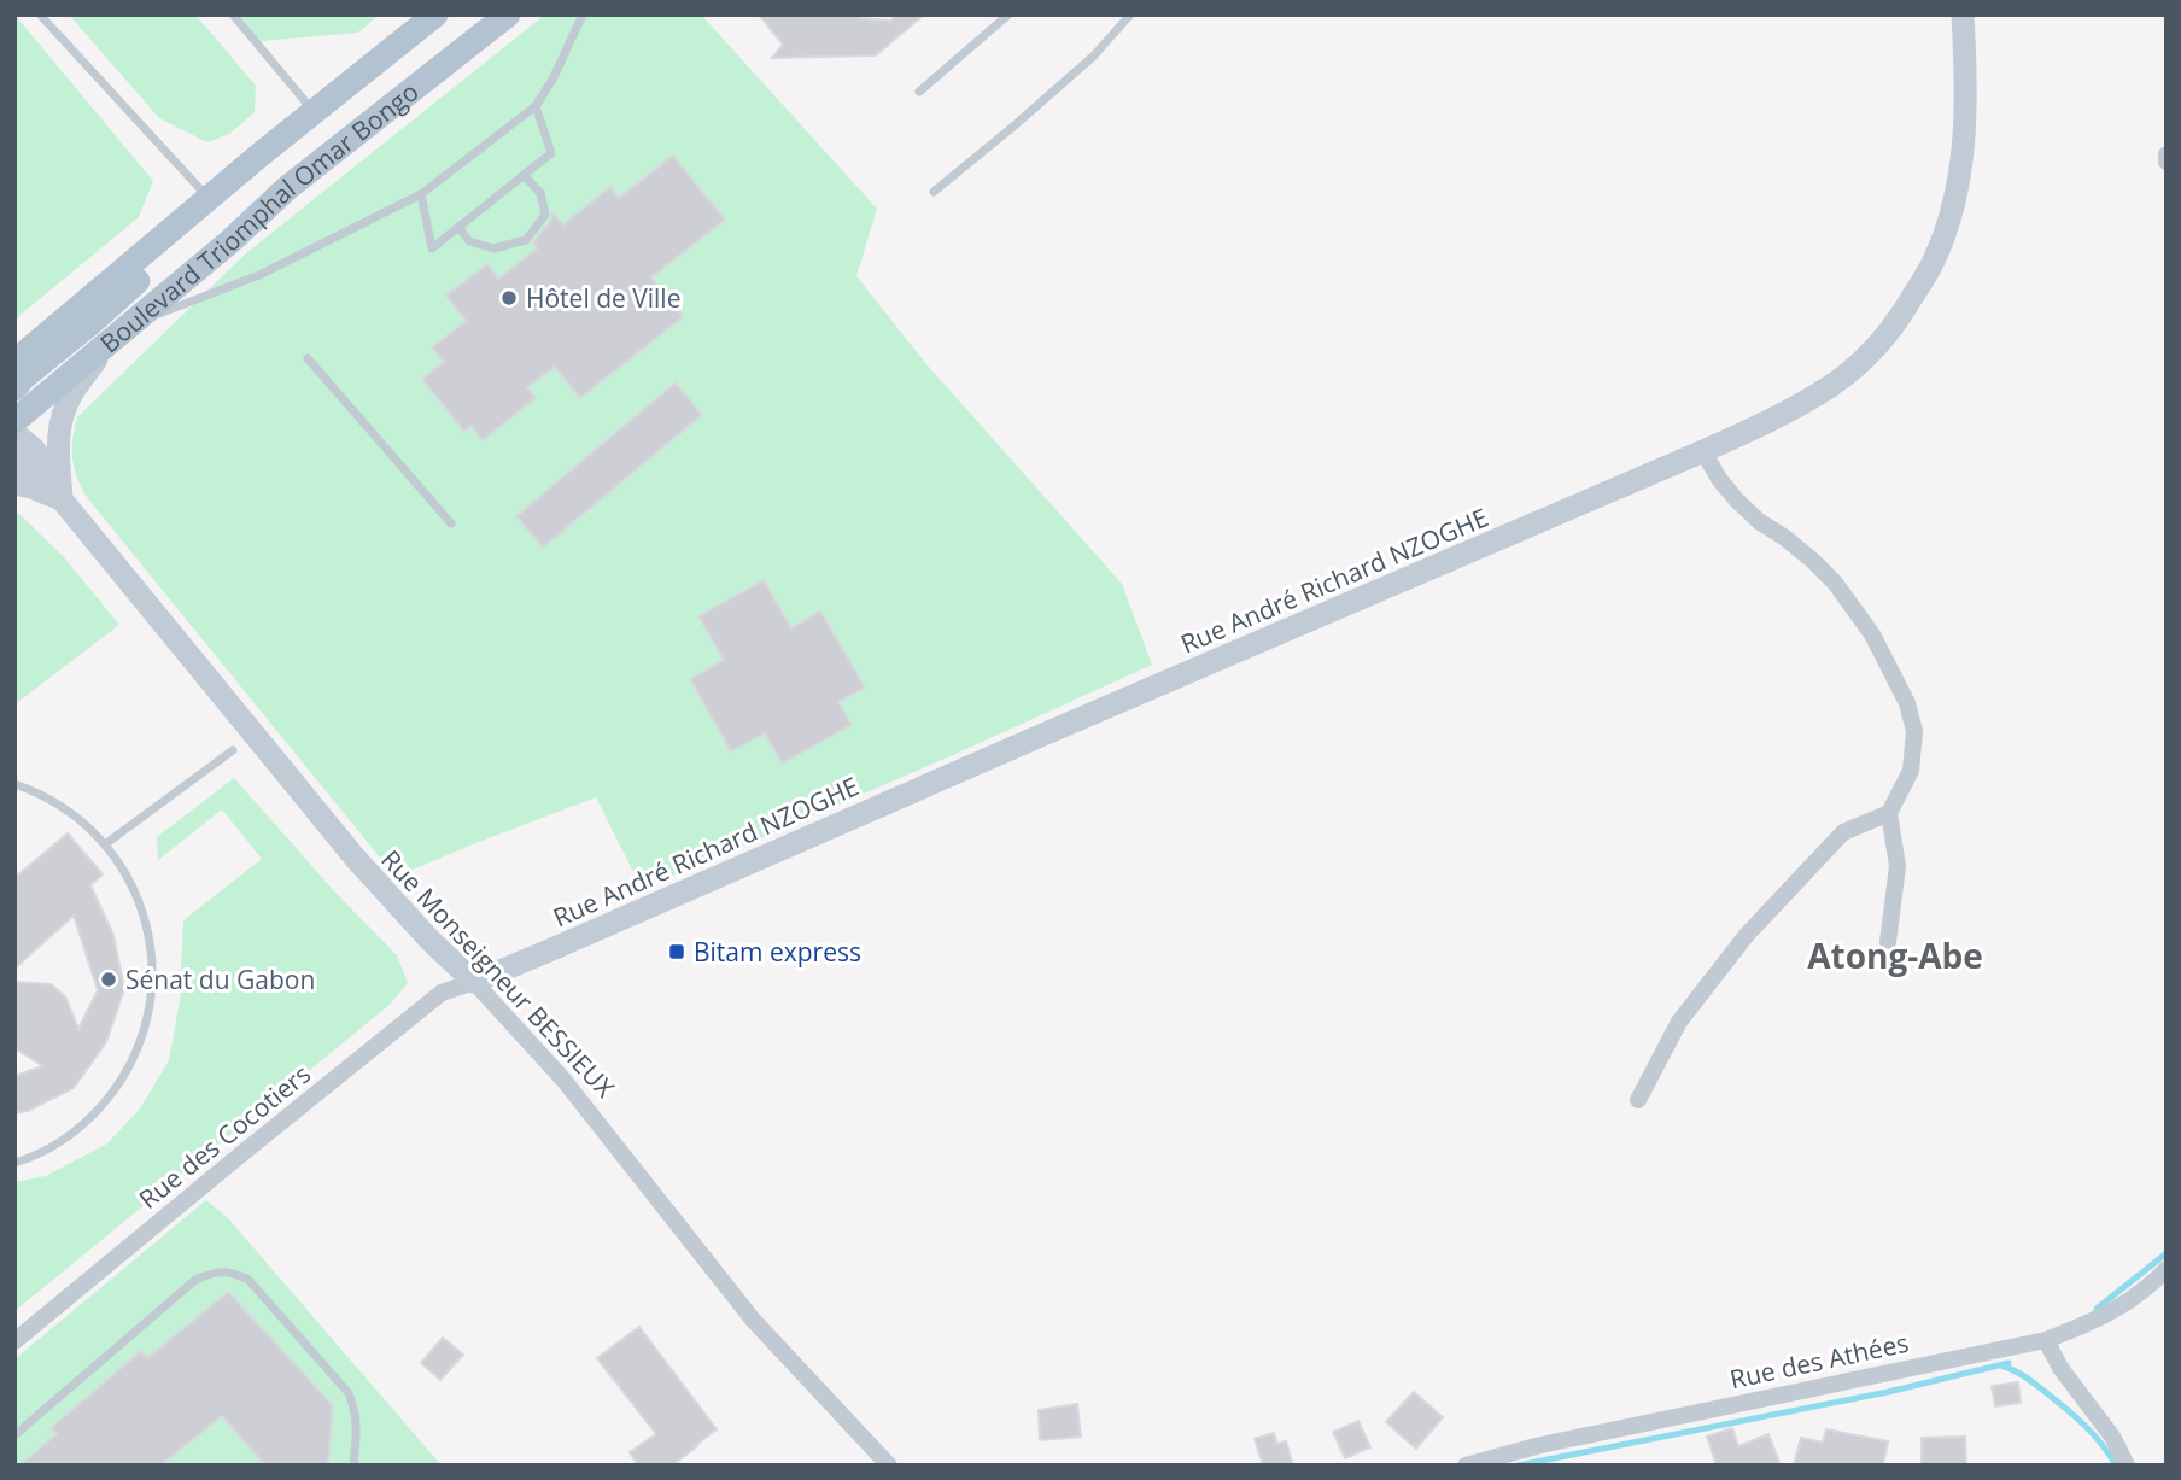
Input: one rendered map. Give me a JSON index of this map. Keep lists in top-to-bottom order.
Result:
{
  "streets": {
    "main road": ["Boulevard Triomphal Omar Bongo"],
    "street": [
      "Rue André Richard NZOGHE",
      "Rue Monseigneur BESSIEUX",
      "Rue des Cocotiers",
      "Rue des Athées"
    ]
  },
  "crossings": [
    ["Rue André Richard NZOGHE", "Rue Monseigneur BESSIEUX"],
    ["Rue André Richard NZOGHE", "Rue des Cocotiers"],
    ["Rue Monseigneur BESSIEUX", "Rue des Cocotiers"]
  ],
  "districts": ["Atong-Abe"],
  "places": {
    "other": ["Hôtel de Ville", "Sénat du Gabon"],
    "transit": ["Bitam express"]
  }
}
